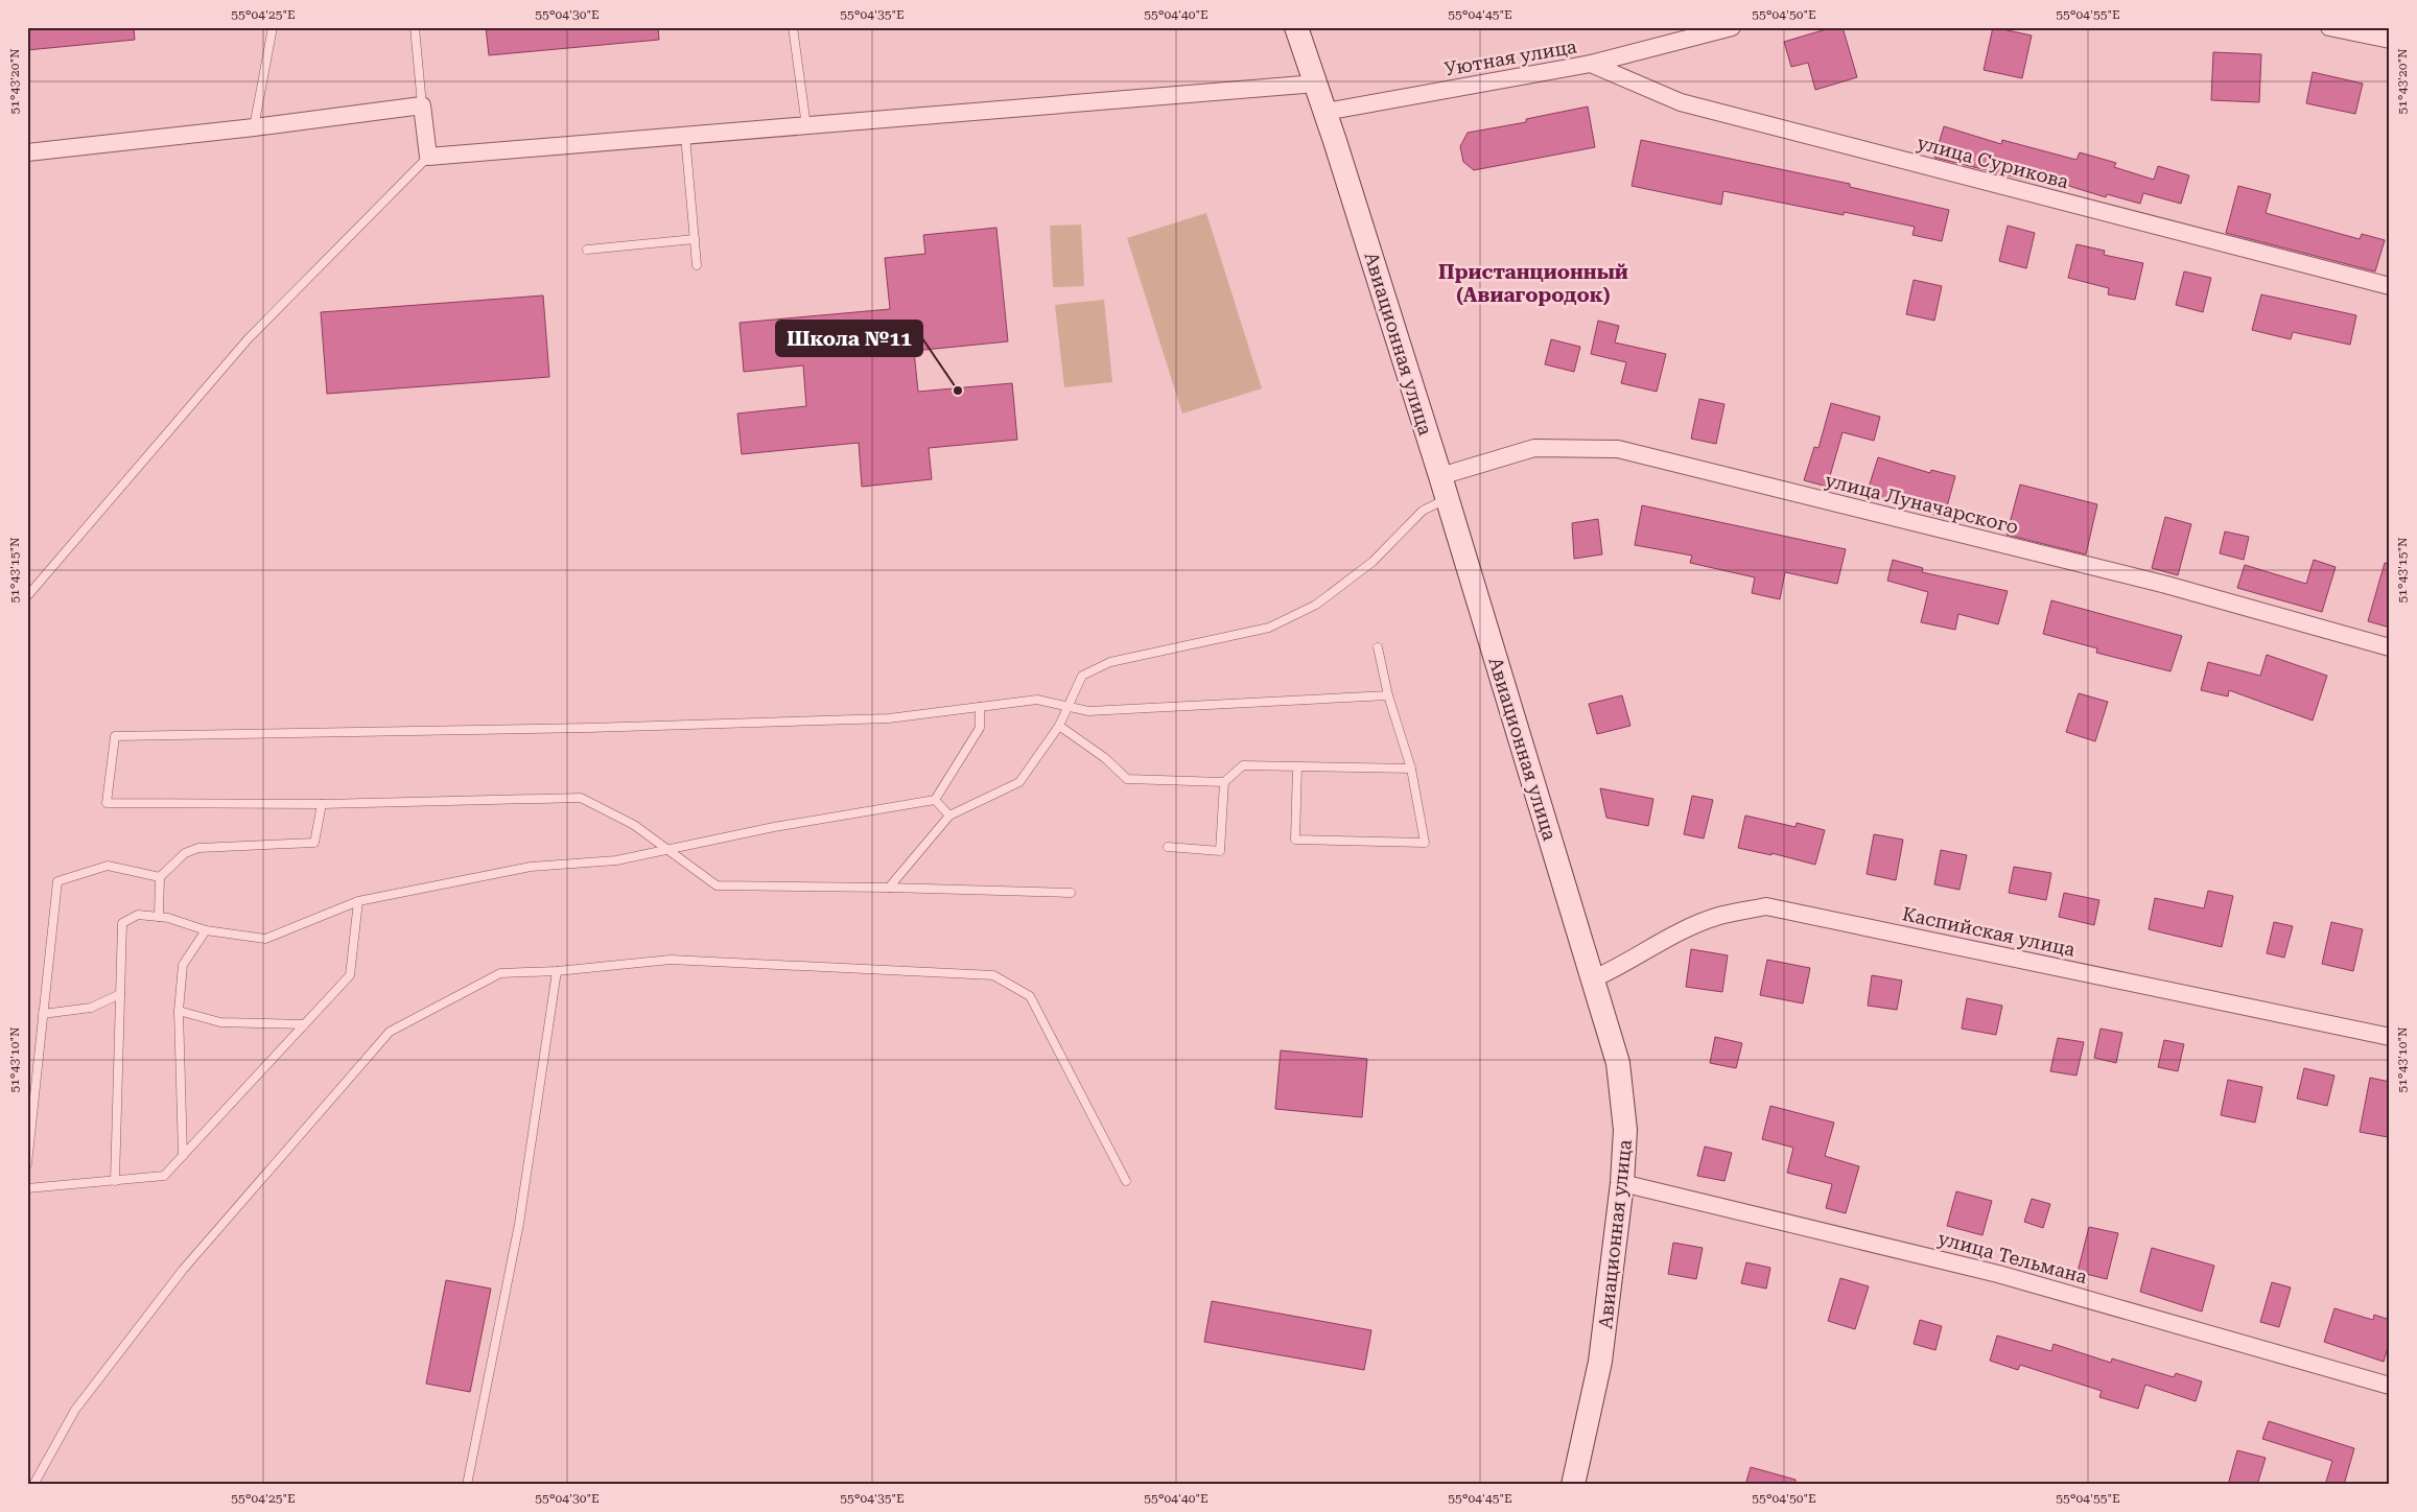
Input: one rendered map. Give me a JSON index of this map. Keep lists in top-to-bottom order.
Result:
{
  "streets": {
    "street": [
      "Уютная улица",
      "улица Сурикова",
      "Авиационная улица",
      "улица Луначарского",
      "Каспийская улица",
      "улица Тельмана"
    ]
  },
  "crossings": [
    ["Уютная улица", "улица Сурикова"],
    ["Уютная улица", "Авиационная улица"],
    ["Авиационная улица", "улица Луначарского"],
    ["Авиационная улица", "Каспийская улица"],
    ["Авиационная улица", "улица Тельмана"]
  ],
  "districts": ["Пристанционный (Авиагородок)"],
  "places": ["Школа №11"],
  "coordinates": [
    "55°04'25\"E",
    "55°04'30\"E",
    "55°04'35\"E",
    "55°04'40\"E",
    "55°04'45\"E",
    "55°04'50\"E",
    "55°04'55\"E",
    "51°43'20\"N",
    "51°43'15\"N",
    "51°43'10\"N"
  ]
}
